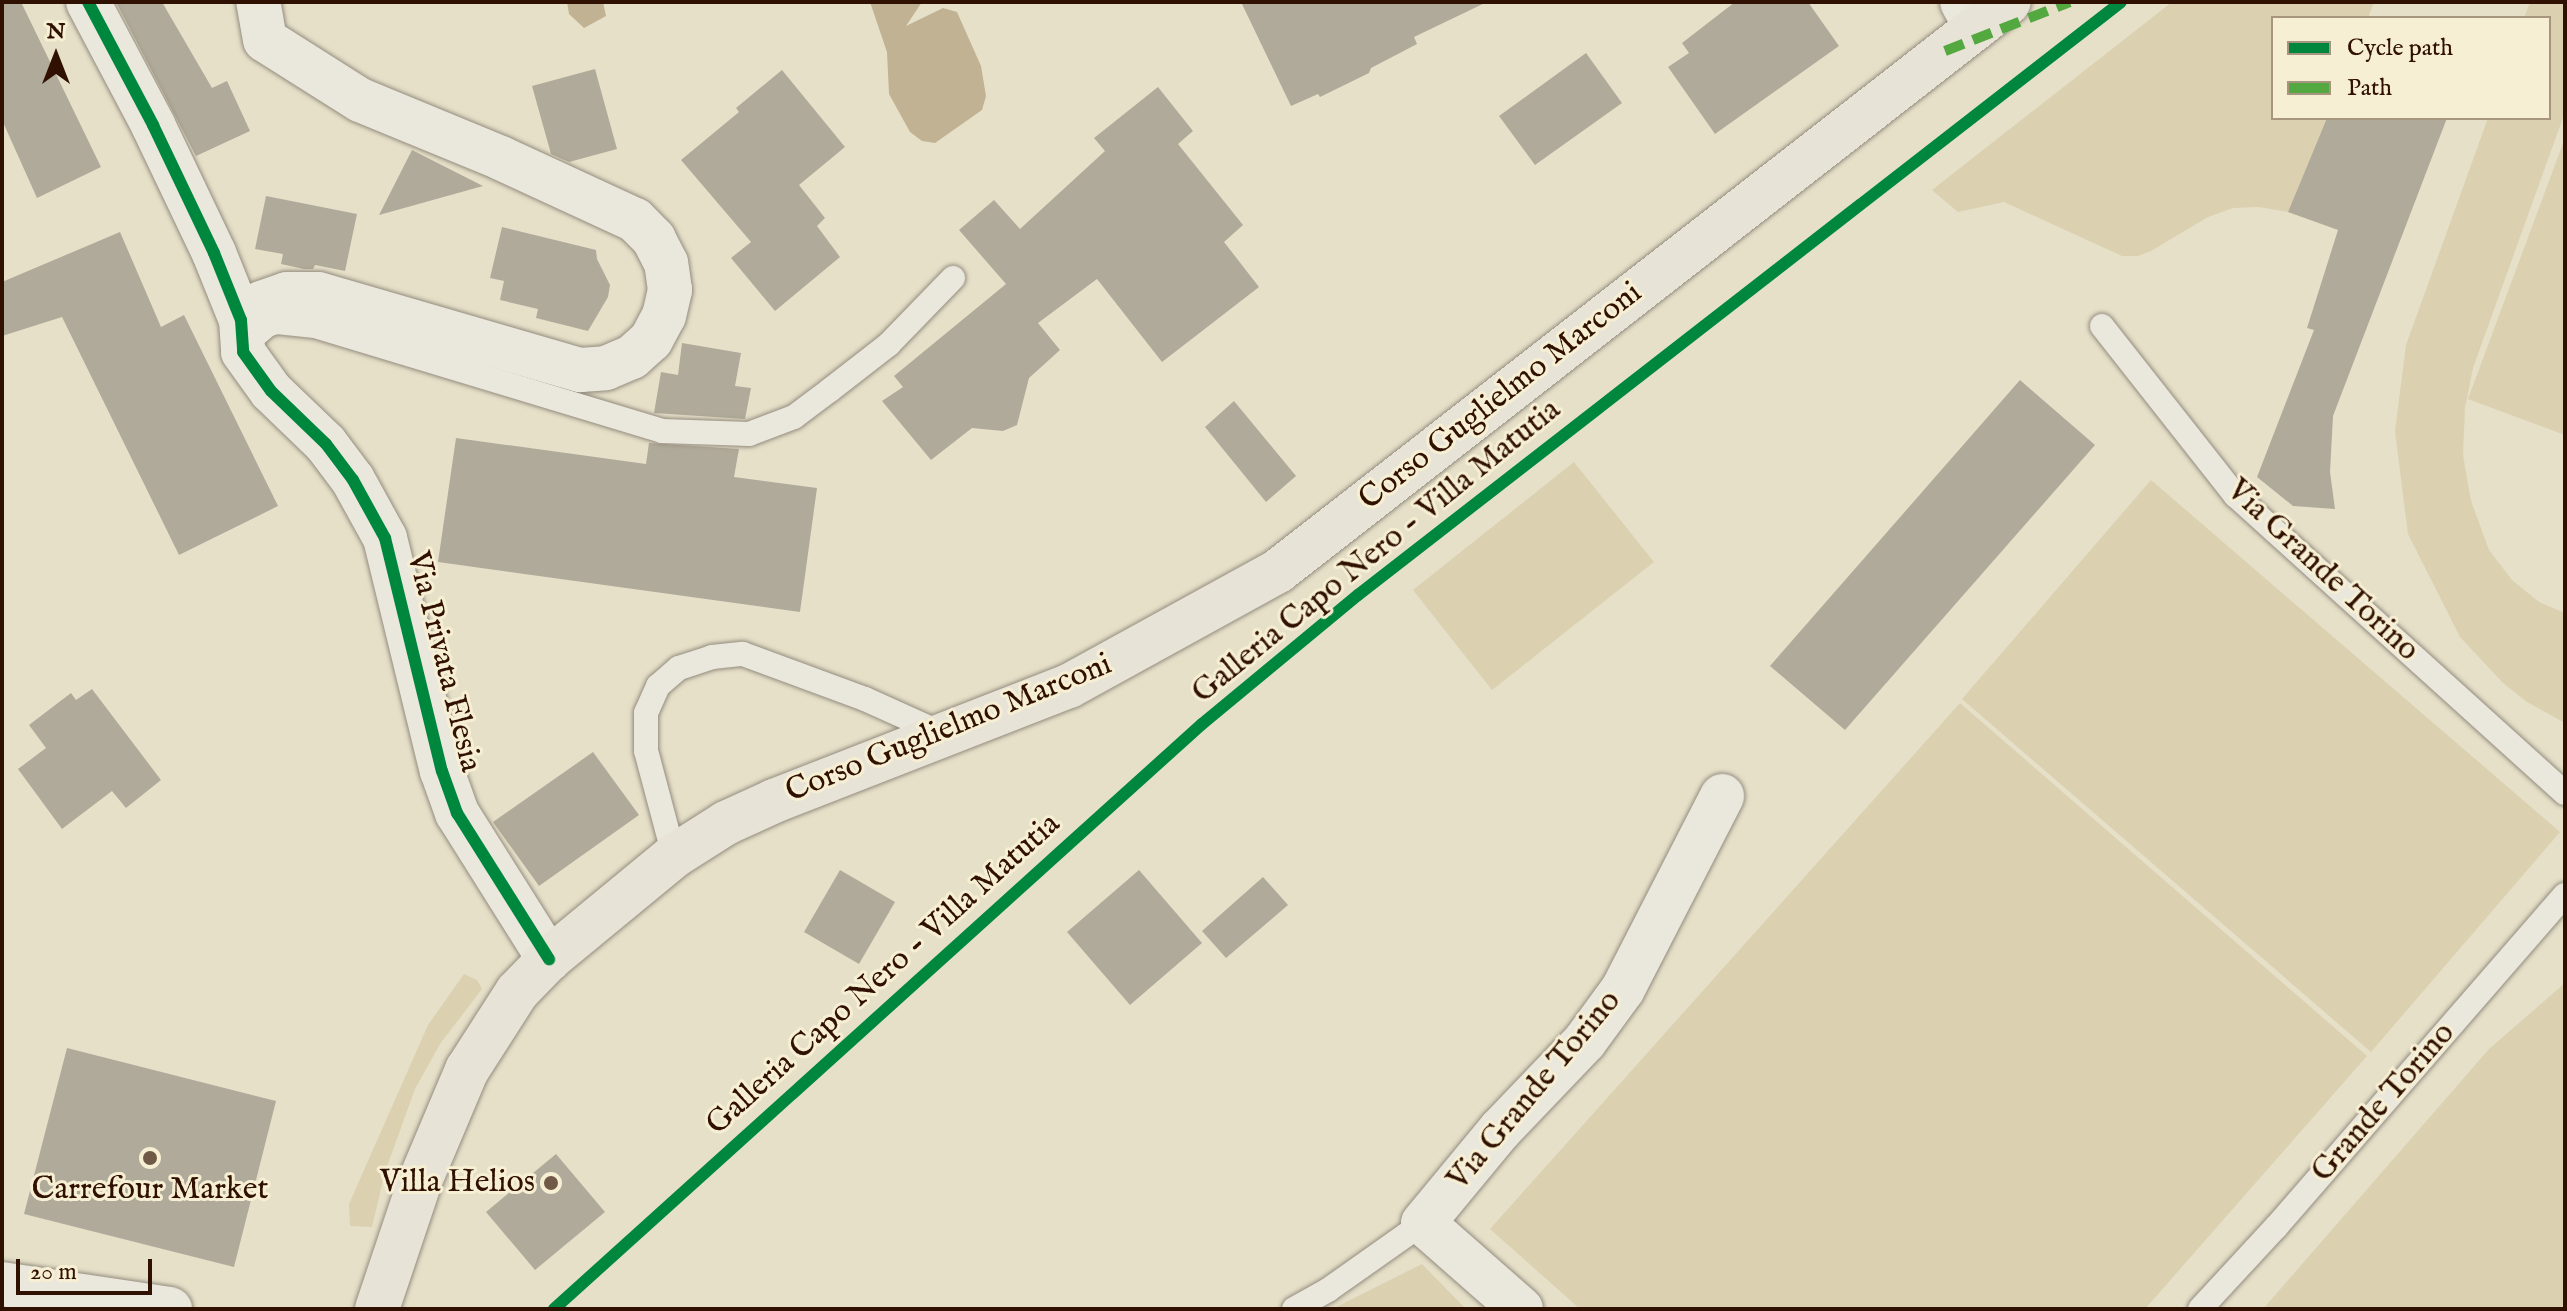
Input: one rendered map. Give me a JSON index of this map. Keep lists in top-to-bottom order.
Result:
{
  "streets": {
    "main road": ["Corso Guglielmo Marconi"],
    "street": ["Via Grande Torino", "Via Privata Flesia"],
    "lane": ["Grande Torino"],
    "cycle path": ["Galleria Capo Nero - Villa Matutia"]
  },
  "crossings": [
    ["Corso Guglielmo Marconi", "Via Privata Flesia"]
  ],
  "places": ["Carrefour Market", "Villa Helios"],
  "legend": ["Cycle path", "Path"],
  "scale_bar": "20 m",
  "north": "top"
}
